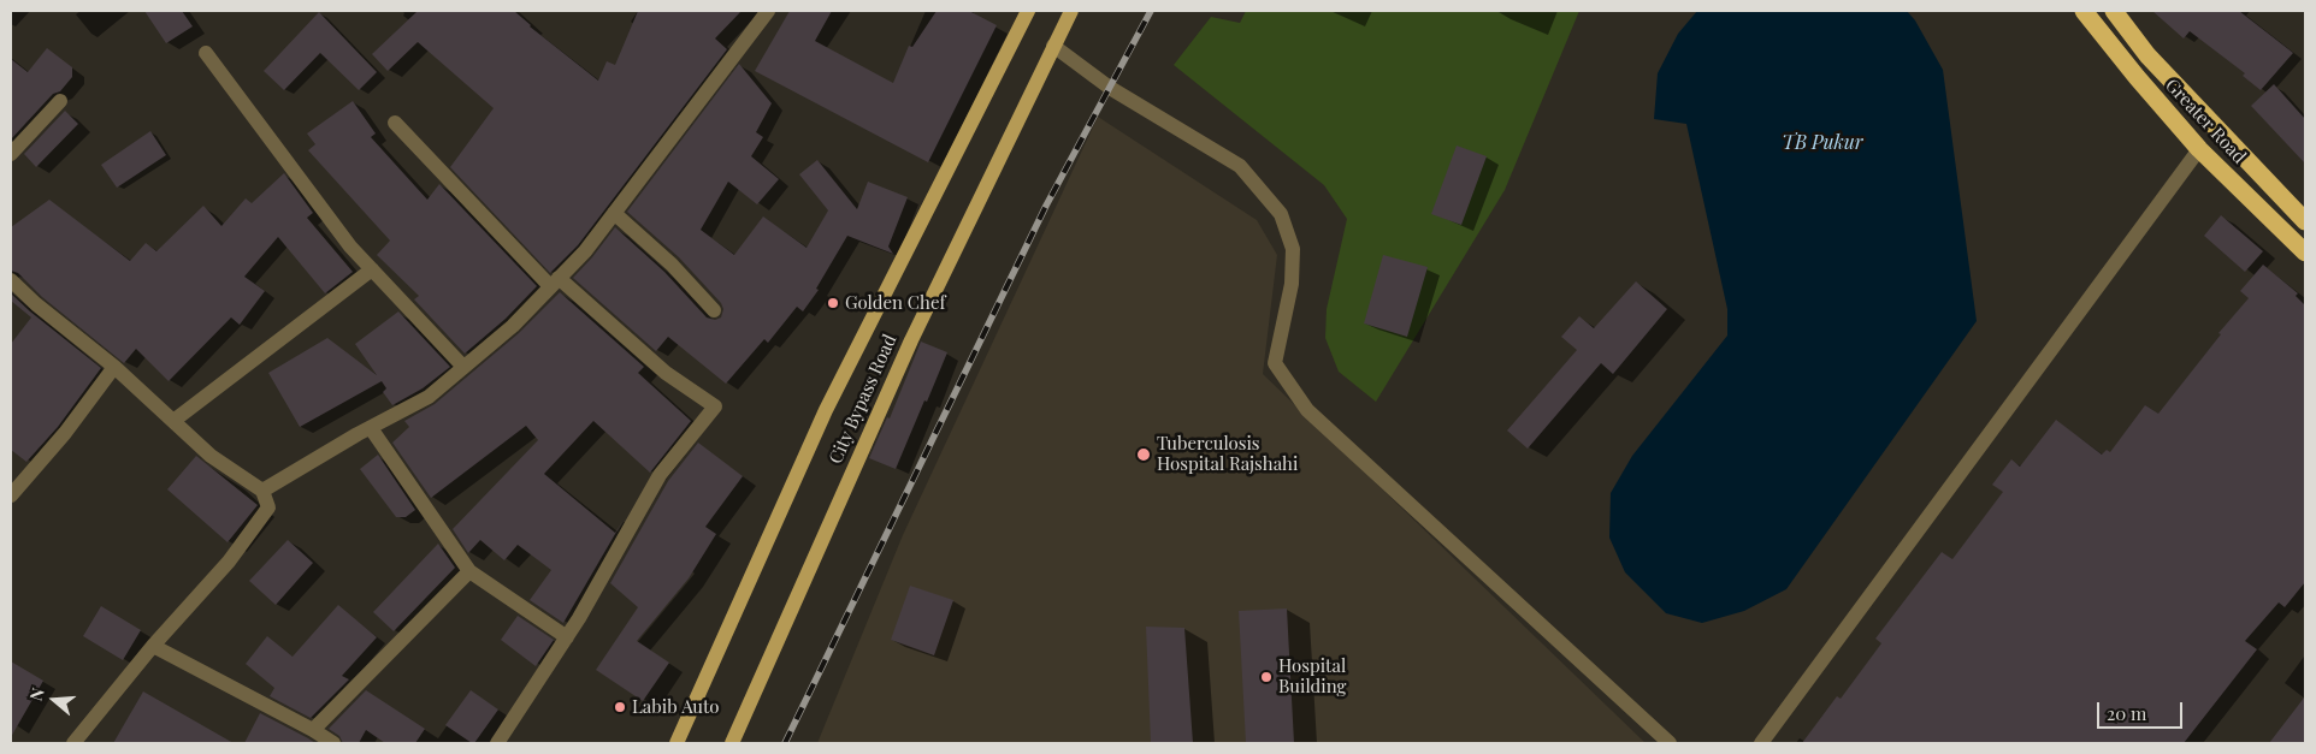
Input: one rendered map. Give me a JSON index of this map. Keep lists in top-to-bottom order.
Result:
{
  "streets": {
    "highway": ["Greater Road"],
    "main road": ["City Bypass Road"]
  },
  "water": ["TB Pukur"],
  "places": [
    "Golden Chef",
    "Tuberculosis Hospital Rajshahi",
    "Hospital Building",
    "Labib Auto"
  ],
  "scale_bar": "20 m",
  "north": "left"
}
